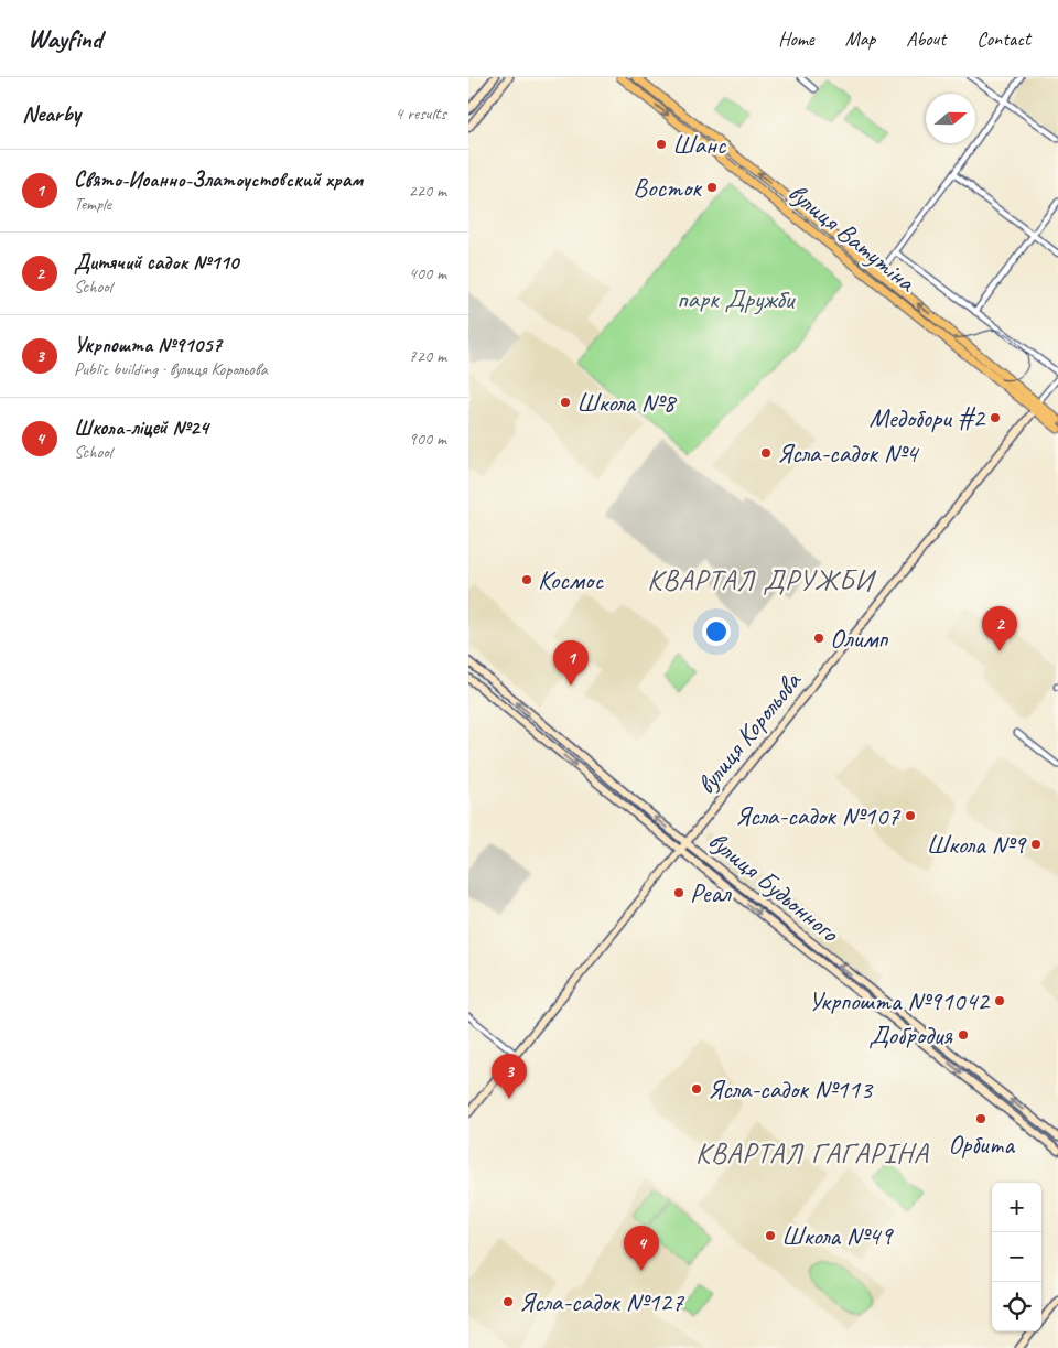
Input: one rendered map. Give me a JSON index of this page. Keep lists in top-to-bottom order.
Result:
{
  "streets": {
    "main road": ["вулиця Ватутіна", "вулиця Корольова", "вулиця Будьонного"]
  },
  "crossings": [
    ["вулиця Ватутіна", "вулиця Корольова"],
    ["вулиця Корольова", "вулиця Будьонного"]
  ],
  "districts": ["КВАРТАЛ ДРУЖБИ", "КВАРТАЛ ГАГАРІНА"],
  "parks": ["парк Дружби"],
  "places": [
    "Шанс",
    "Восток",
    "Школа №8",
    "Медобори #2",
    "Ясла-садок №4",
    "Космос",
    "Олимп",
    "Ясла-садок №107",
    "Школа №9",
    "Реал",
    "Укрпошта №91042",
    "Добродия",
    "Ясла-садок №113",
    "Орбита",
    "Школа №49",
    "Ясла-садок №127"
  ],
  "north": "right",
  "page": {
    "header": "Wayfind",
    "nav": [
      "Home",
      "Map",
      "About",
      "Contact"
    ],
    "heading": ["Nearby", "4 results"],
    "list": [
      {
        "mark": "1",
        "name": "Свято-Иоанно-Златоустовский храм",
        "note": "Temple",
        "value": "220 m"
      },
      {
        "mark": "2",
        "name": "Дитячий садок №110",
        "note": "School",
        "value": "400 m"
      },
      {
        "mark": "3",
        "name": "Укрпошта №91057",
        "note": "Public building · вулиця Корольова",
        "value": "720 m"
      },
      {
        "mark": "4",
        "name": "Школа-ліцей №24",
        "note": "School",
        "value": "900 m"
      }
    ],
    "pins": [
      "2",
      "1",
      "3",
      "4"
    ],
    "map_buttons": ["+", "−"]
  }
}
